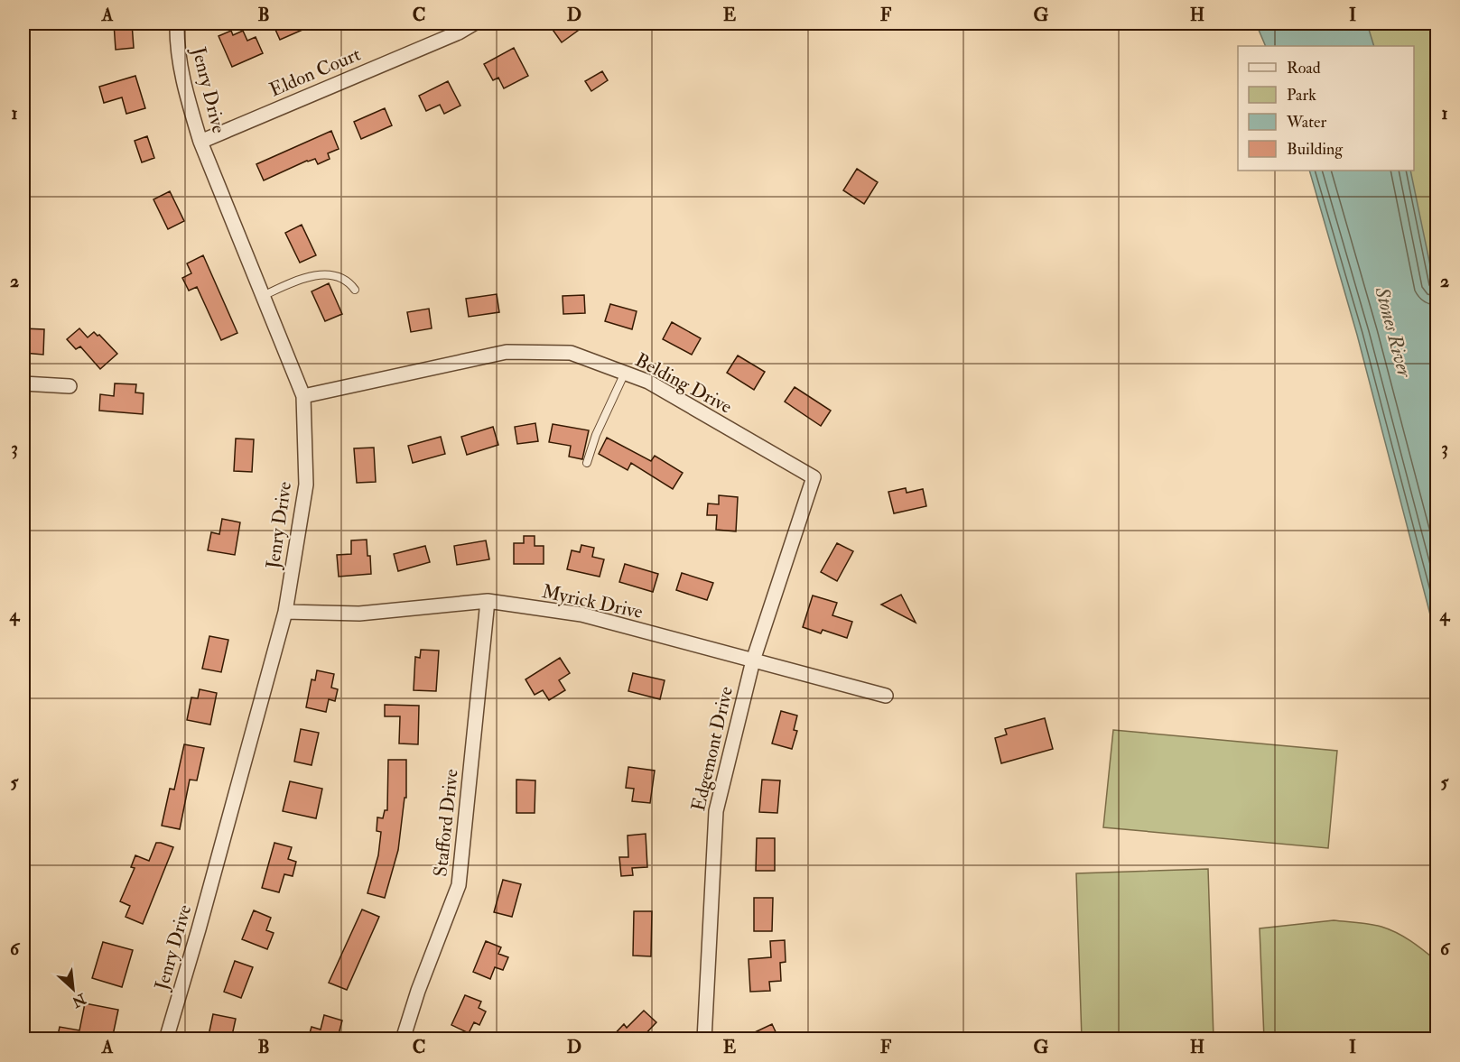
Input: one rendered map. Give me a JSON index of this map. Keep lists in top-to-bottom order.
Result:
{
  "streets": {
    "street": [
      "Eldon Court",
      "Jenry Drive",
      "Belding Drive",
      "Myrick Drive",
      "Edgemont Drive",
      "Stafford Drive"
    ]
  },
  "crossings": [
    ["Eldon Court", "Jenry Drive"],
    ["Jenry Drive", "Belding Drive"],
    ["Jenry Drive", "Myrick Drive"],
    ["Belding Drive", "Edgemont Drive"],
    ["Myrick Drive", "Edgemont Drive"],
    ["Myrick Drive", "Stafford Drive"]
  ],
  "water": ["Stones River"],
  "legend": [
    "Road",
    "Park",
    "Water",
    "Building"
  ],
  "north": "bottom right",
  "grid": {
    "columns": [
      "A",
      "B",
      "C",
      "D",
      "E",
      "F",
      "G",
      "H",
      "I"
    ],
    "rows": [
      "1",
      "2",
      "3",
      "4",
      "5",
      "6"
    ]
  }
}
